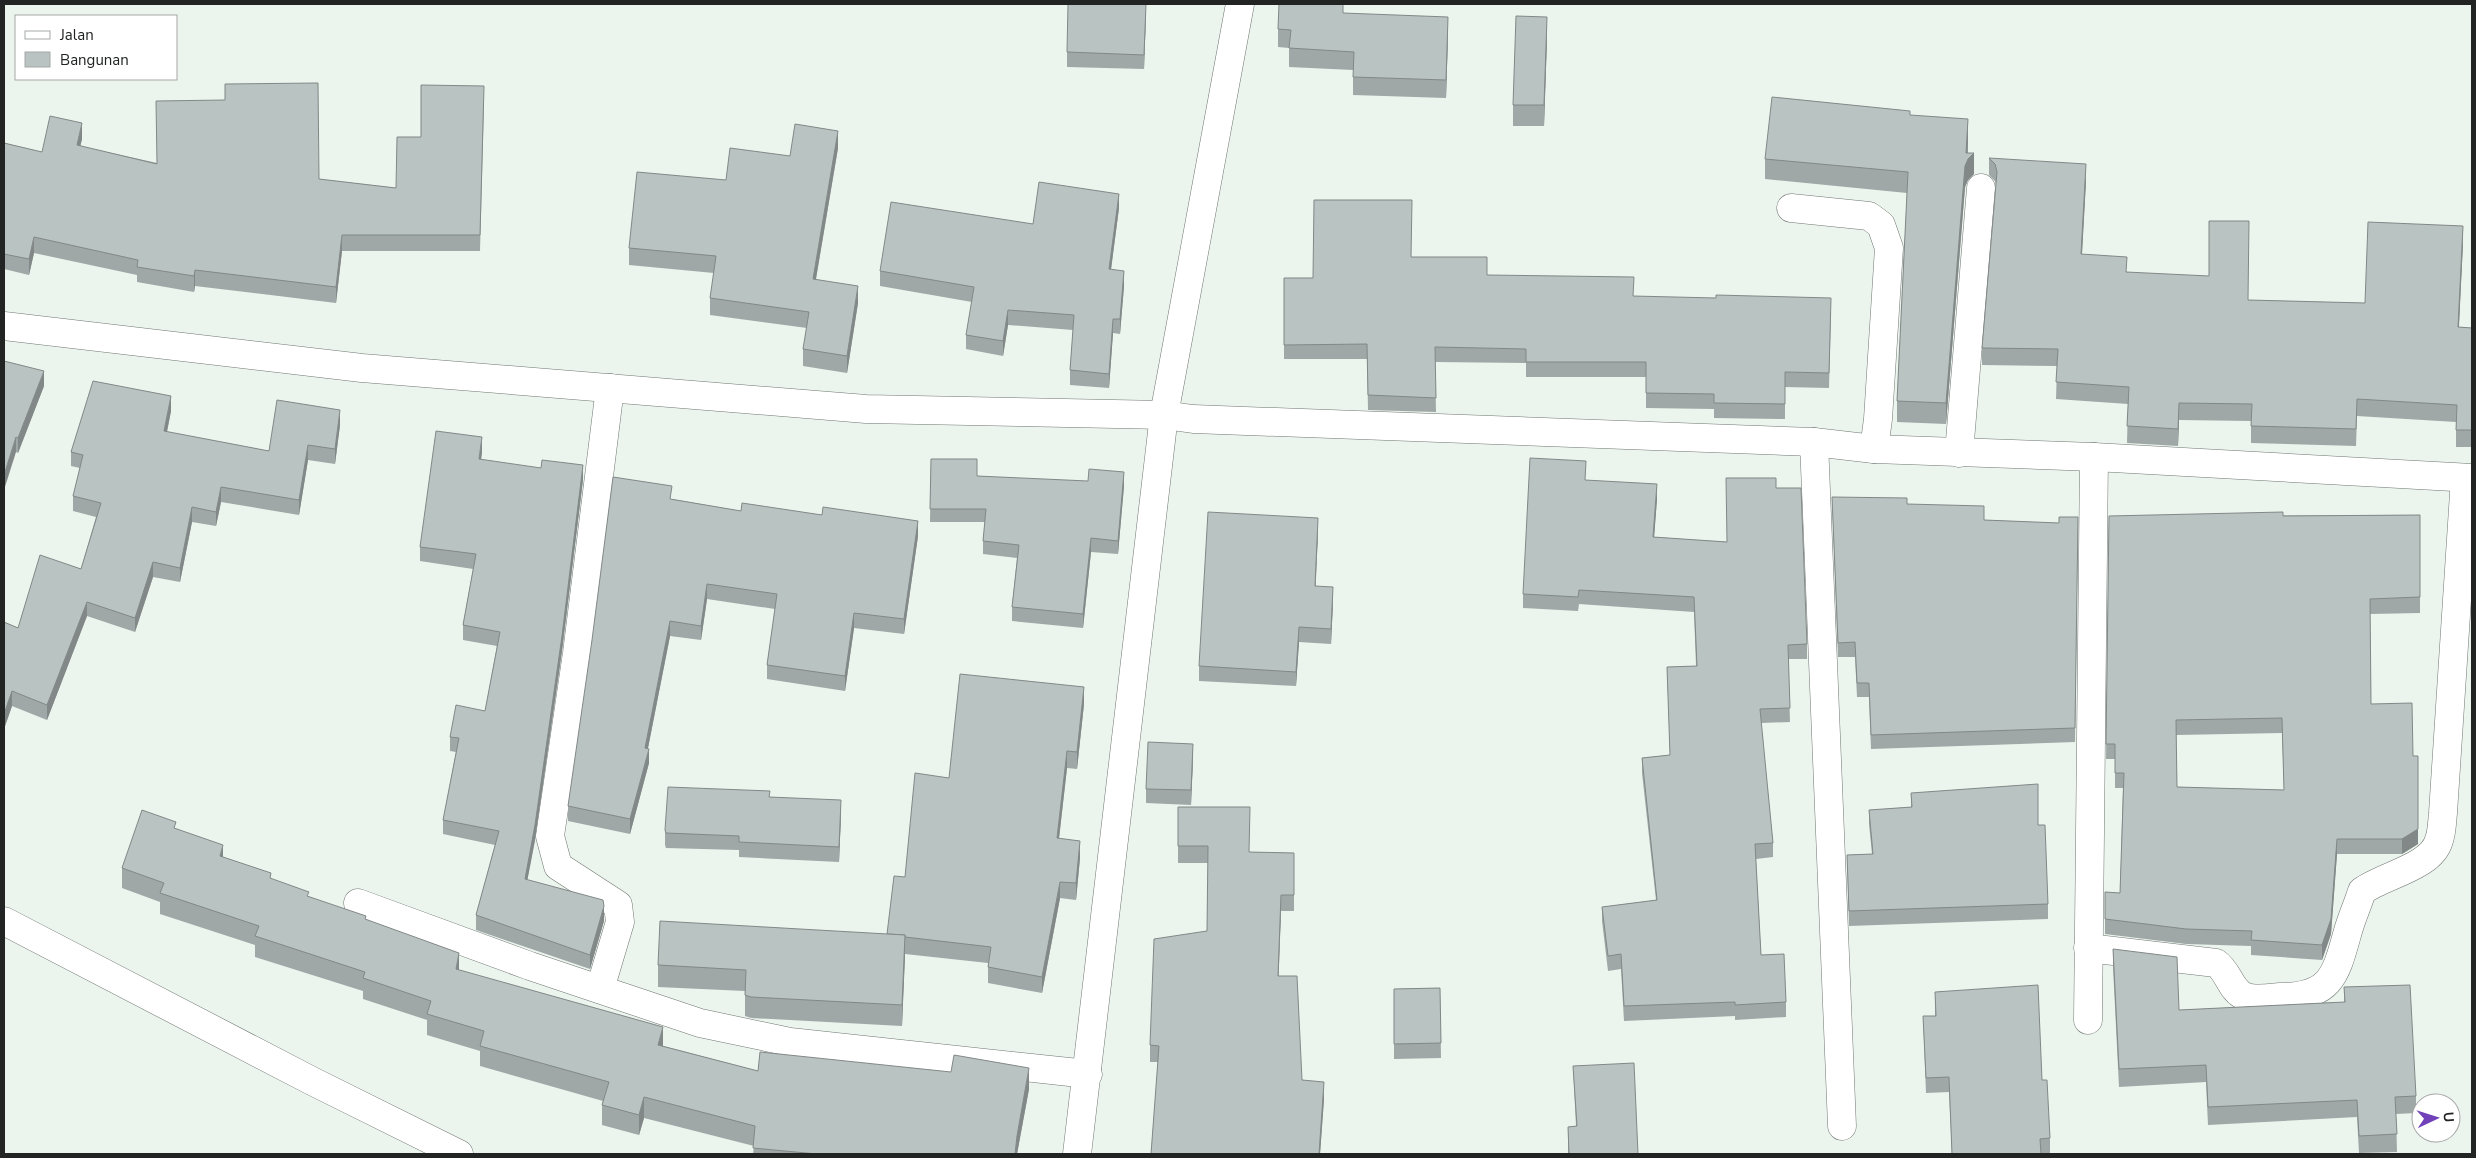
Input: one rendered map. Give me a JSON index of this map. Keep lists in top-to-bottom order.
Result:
{
  "legend": ["Jalan", "Bangunan"],
  "north": "right"
}
